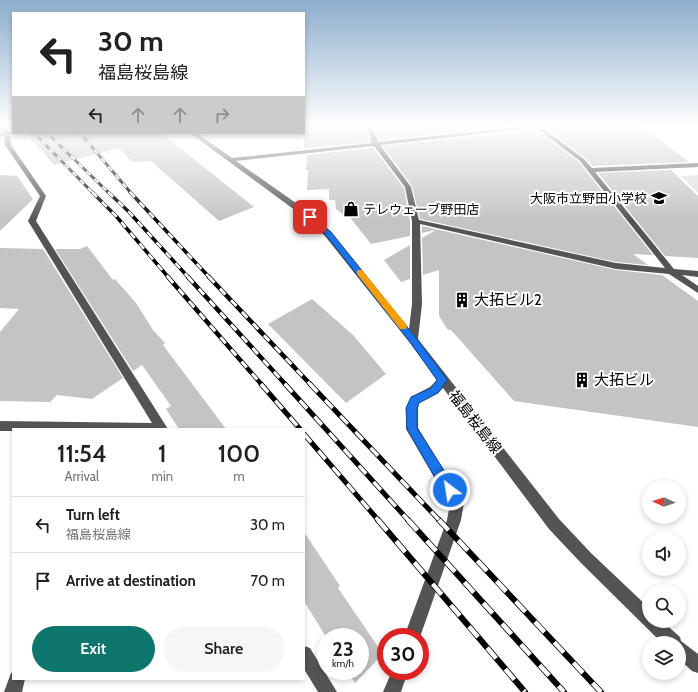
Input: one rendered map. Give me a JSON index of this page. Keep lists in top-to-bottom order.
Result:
{
  "streets": {
    "street": ["福島桜島線"]
  },
  "places": {
    "school or university": ["大阪市立野田小学校"],
    "shop": ["テレウェーブ野田店"],
    "building": ["大拓ビル2", "大拓ビル"]
  },
  "north": "left",
  "page": {
    "turn": ["30 m", "福島桜島線"],
    "eta": [
      "11:54",
      "Arrival",
      "1",
      "min",
      "100",
      "m"
    ],
    "list": [
      {
        "name": "Turn left",
        "note": "福島桜島線",
        "value": "30 m"
      },
      {
        "name": "Arrive at destination",
        "value": "70 m"
      }
    ],
    "buttons": ["Exit", "Share"],
    "speed": "23 km/h",
    "limit": "30"
  }
}
